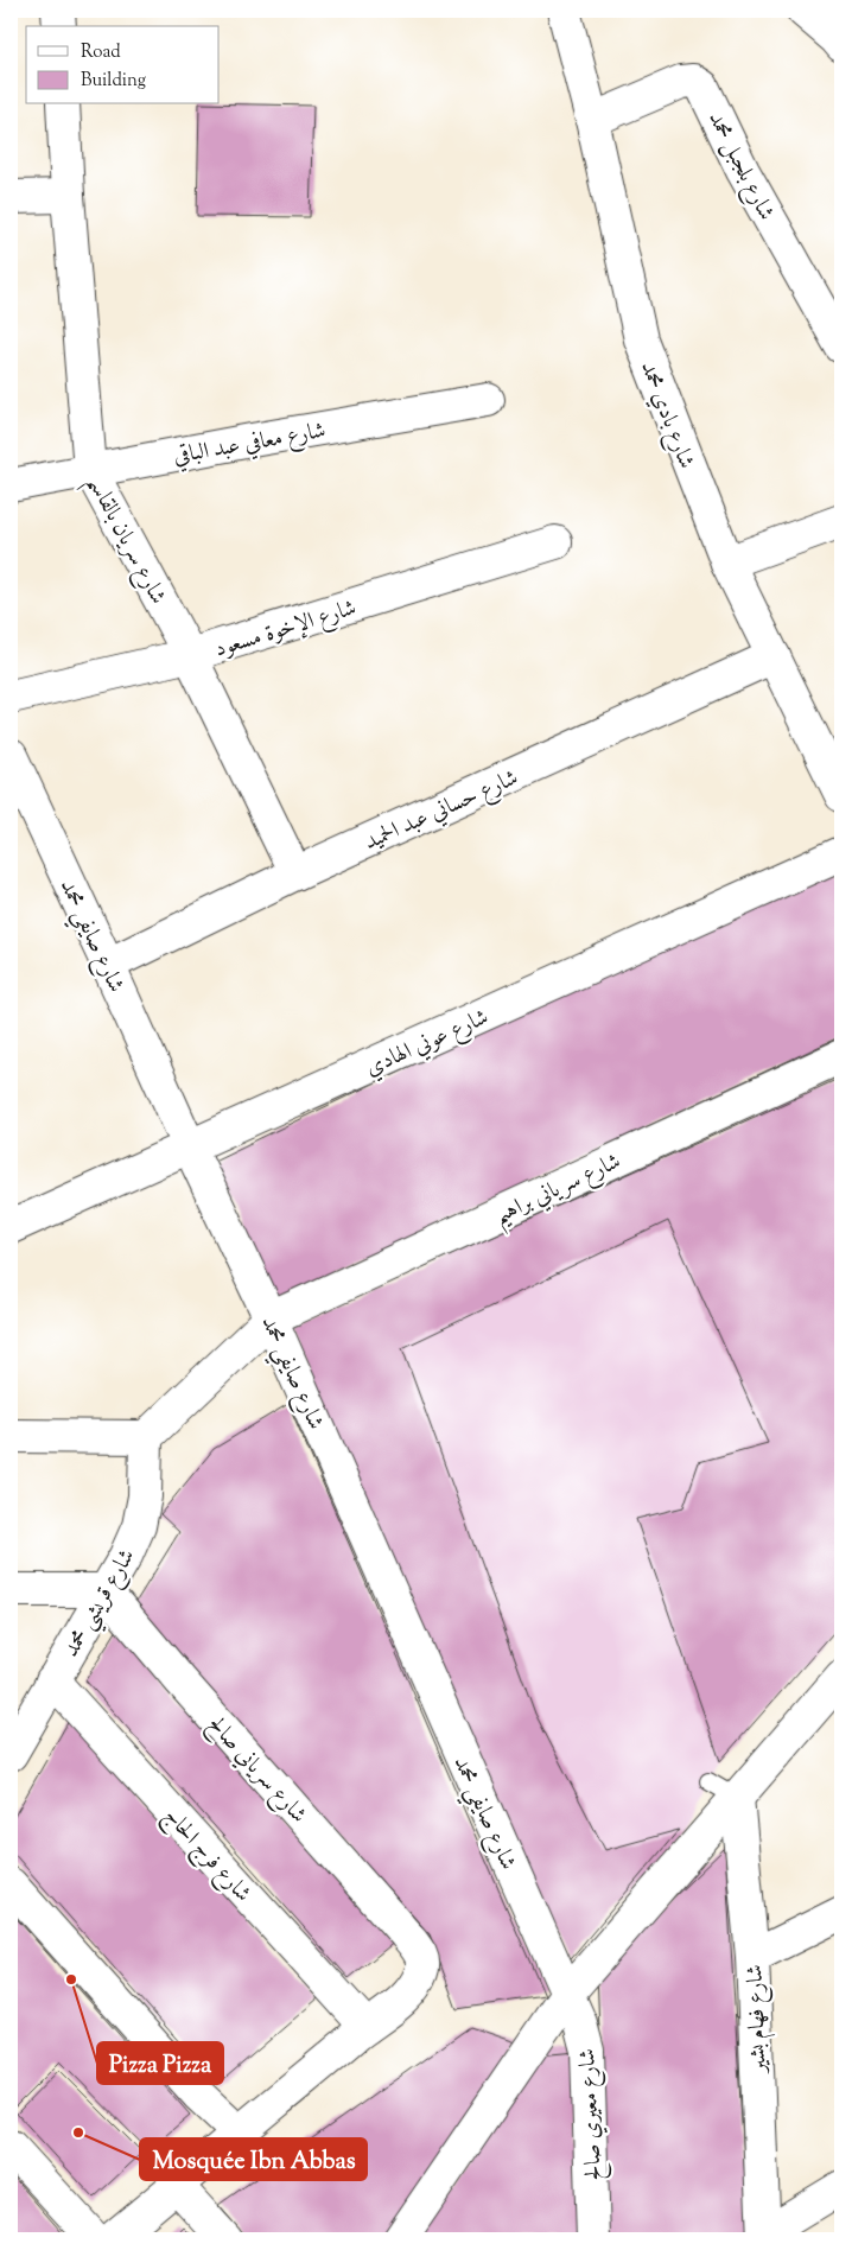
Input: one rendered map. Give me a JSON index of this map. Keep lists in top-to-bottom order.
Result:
{
  "streets": {
    "street": [
      "شارع بلجبل محمد",
      "شارع بادي محمد",
      "شارع معافي عبد الباقي",
      "شارع سريان بالقاسم",
      "شارع الإخوة مسعود",
      "شارع حساني عبد الحميد",
      "شارع صايفي محمد",
      "شارع عوني الهادي",
      "شارع سرياني براهيم",
      "شارع قريشي محمد",
      "شارع سرياني صالح",
      "شارع فرج الحاج",
      "شارع فهام بشير",
      "شارع معيري صالح"
    ]
  },
  "crossings": [
    ["شارع بلجبل محمد", "شارع بادي محمد"],
    ["شارع بادي محمد", "شارع حساني عبد الحميد"],
    ["شارع معافي عبد الباقي", "شارع سريان بالقاسم"],
    ["شارع سريان بالقاسم", "شارع الإخوة مسعود"],
    ["شارع سريان بالقاسم", "شارع حساني عبد الحميد"],
    ["شارع حساني عبد الحميد", "شارع صايفي محمد"],
    ["شارع صايفي محمد", "شارع عوني الهادي"],
    ["شارع صايفي محمد", "شارع سرياني براهيم"],
    ["شارع صايفي محمد", "شارع معيري صالح"],
    ["شارع سرياني براهيم", "شارع قريشي محمد"],
    ["شارع قريشي محمد", "شارع سرياني صالح"],
    ["شارع قريشي محمد", "شارع فرج الحاج"],
    ["شارع سرياني صالح", "شارع فرج الحاج"]
  ],
  "places": ["Pizza Pizza", "Mosquée Ibn Abbas"],
  "legend": ["Road", "Building"]
}
